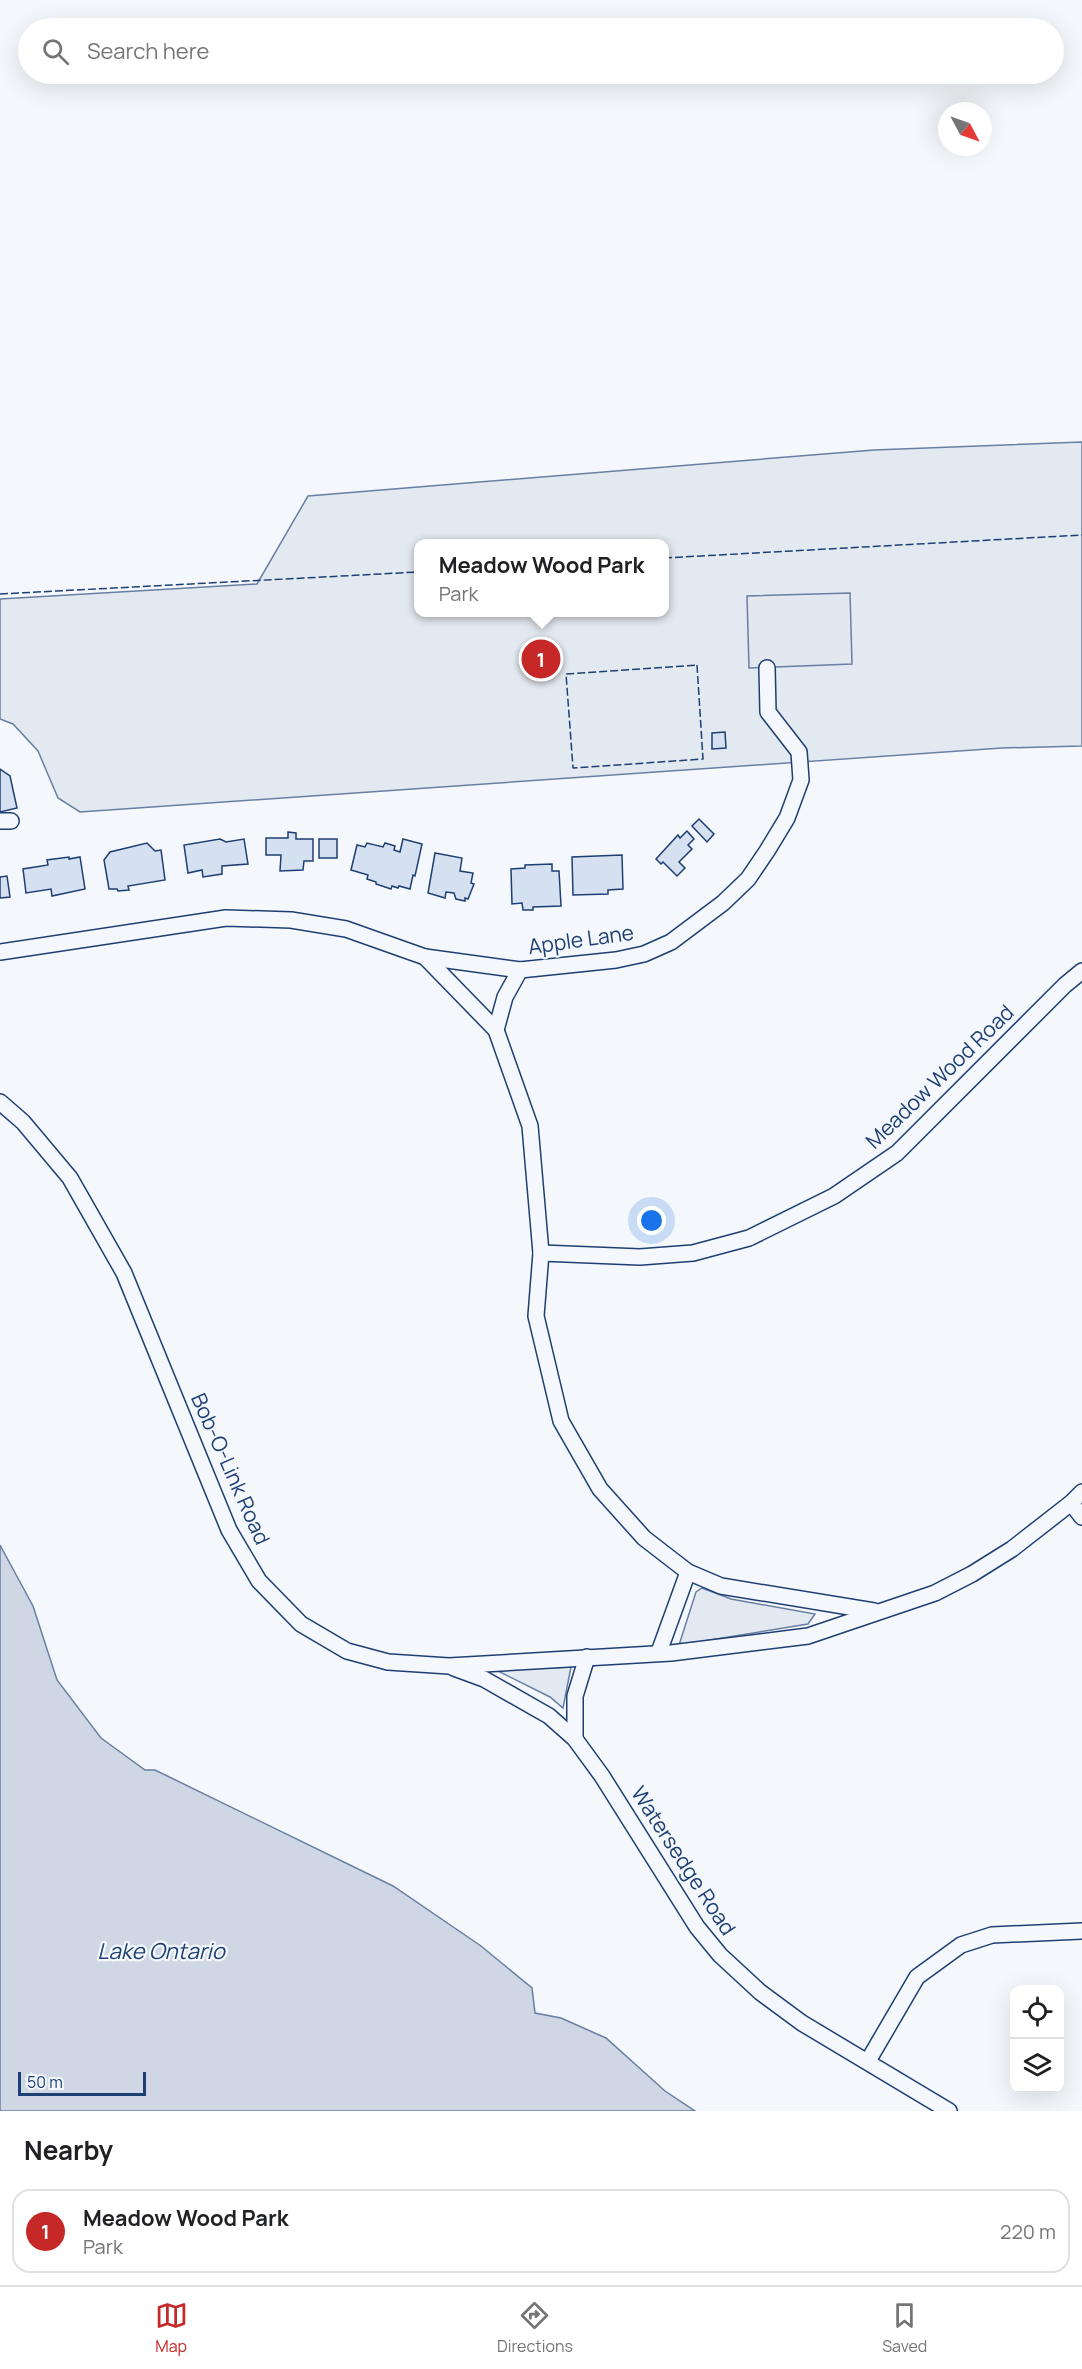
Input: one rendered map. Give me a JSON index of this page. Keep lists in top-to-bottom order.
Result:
{
  "streets": {
    "street": [
      "Apple Lane",
      "Meadow Wood Road",
      "Bob-O-Link Road",
      "Watersedge Road"
    ]
  },
  "crossings": [
    ["Bob-O-Link Road", "Watersedge Road"]
  ],
  "water": ["Lake Ontario"],
  "scale_bar": "50 m",
  "north": "bottom right",
  "page": {
    "search": "Search here",
    "popup": ["Meadow Wood Park", "Park"],
    "pins": "1",
    "scale": "50 m",
    "heading": "Nearby",
    "list": [
      {
        "mark": "1",
        "name": "Meadow Wood Park",
        "note": "Park",
        "value": "220 m"
      }
    ],
    "nav": ["Map", "Directions", "Saved"]
  }
}
